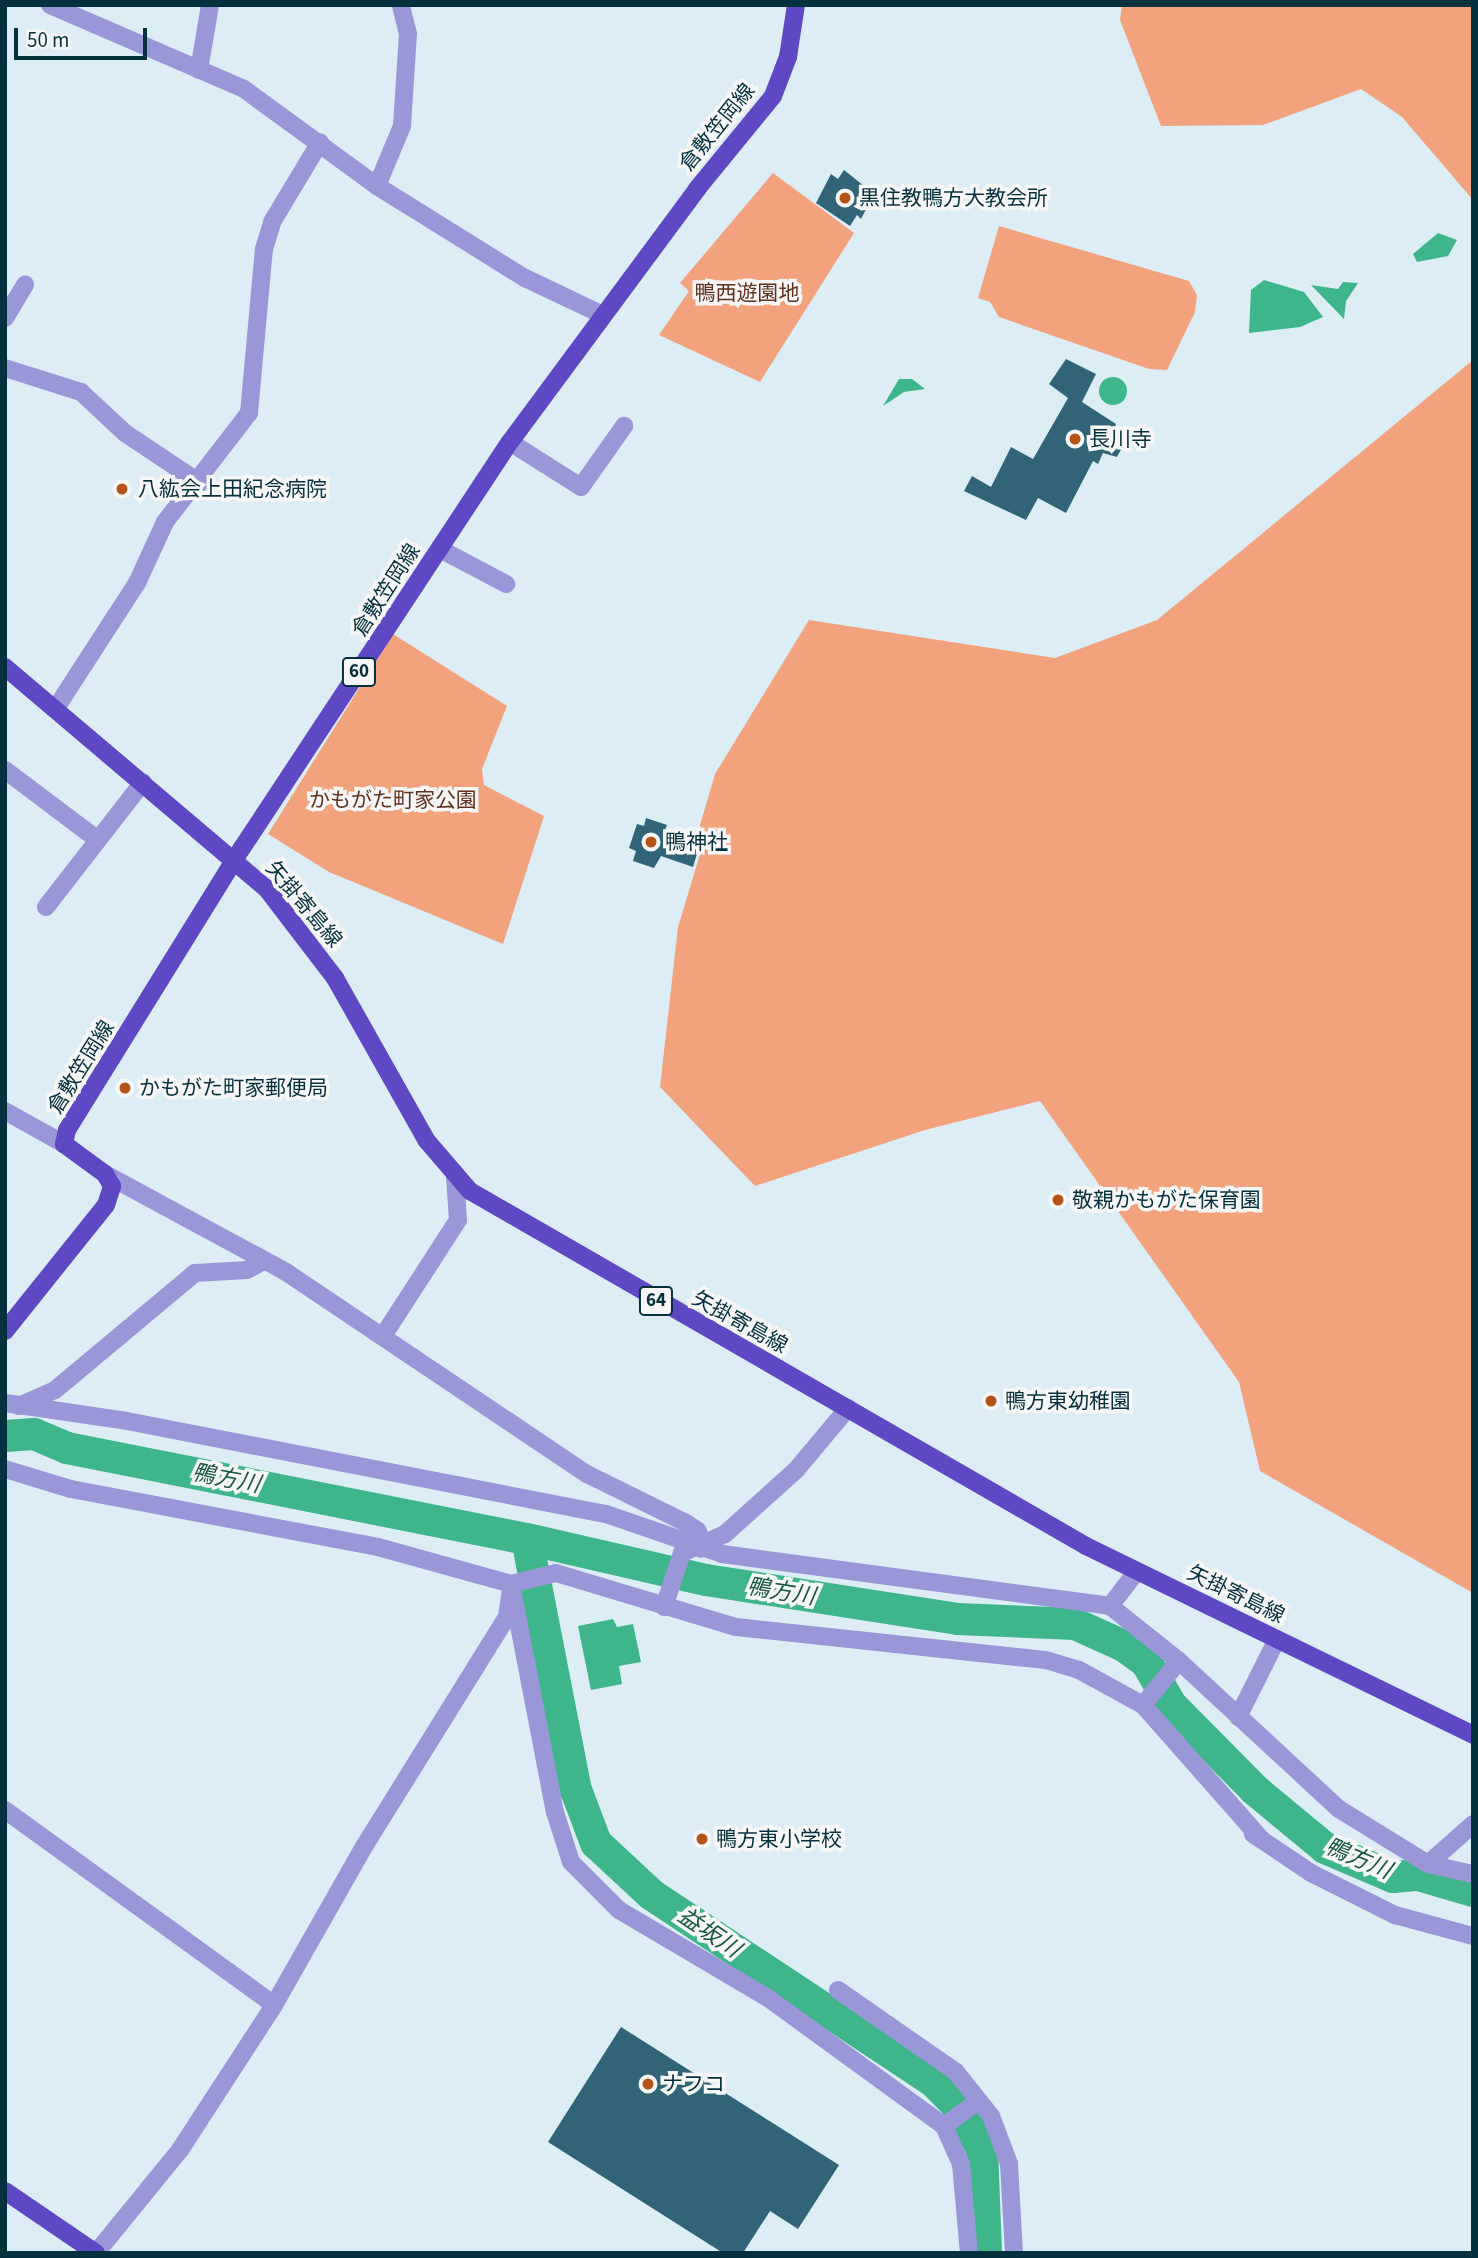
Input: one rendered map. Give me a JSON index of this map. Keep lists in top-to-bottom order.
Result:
{
  "streets": {
    "main road": [
      "倉敷笠岡線",
      "60",
      "矢掛寄島線",
      "64"
    ]
  },
  "crossings": [
    ["倉敷笠岡線", "矢掛寄島線"]
  ],
  "water": ["鴨方川", "益坂川"],
  "parks": ["鴨西遊園地", "かもがた町家公園"],
  "places": [
    "黒住教鴨方大教会所",
    "長川寺",
    "八紘会上田紀念病院",
    "鴨神社",
    "かもがた町家郵便局",
    "敬親かもがた保育園",
    "鴨方東幼稚園",
    "鴨方東小学校",
    "ナフコ"
  ],
  "scale_bar": "50 m"
}
